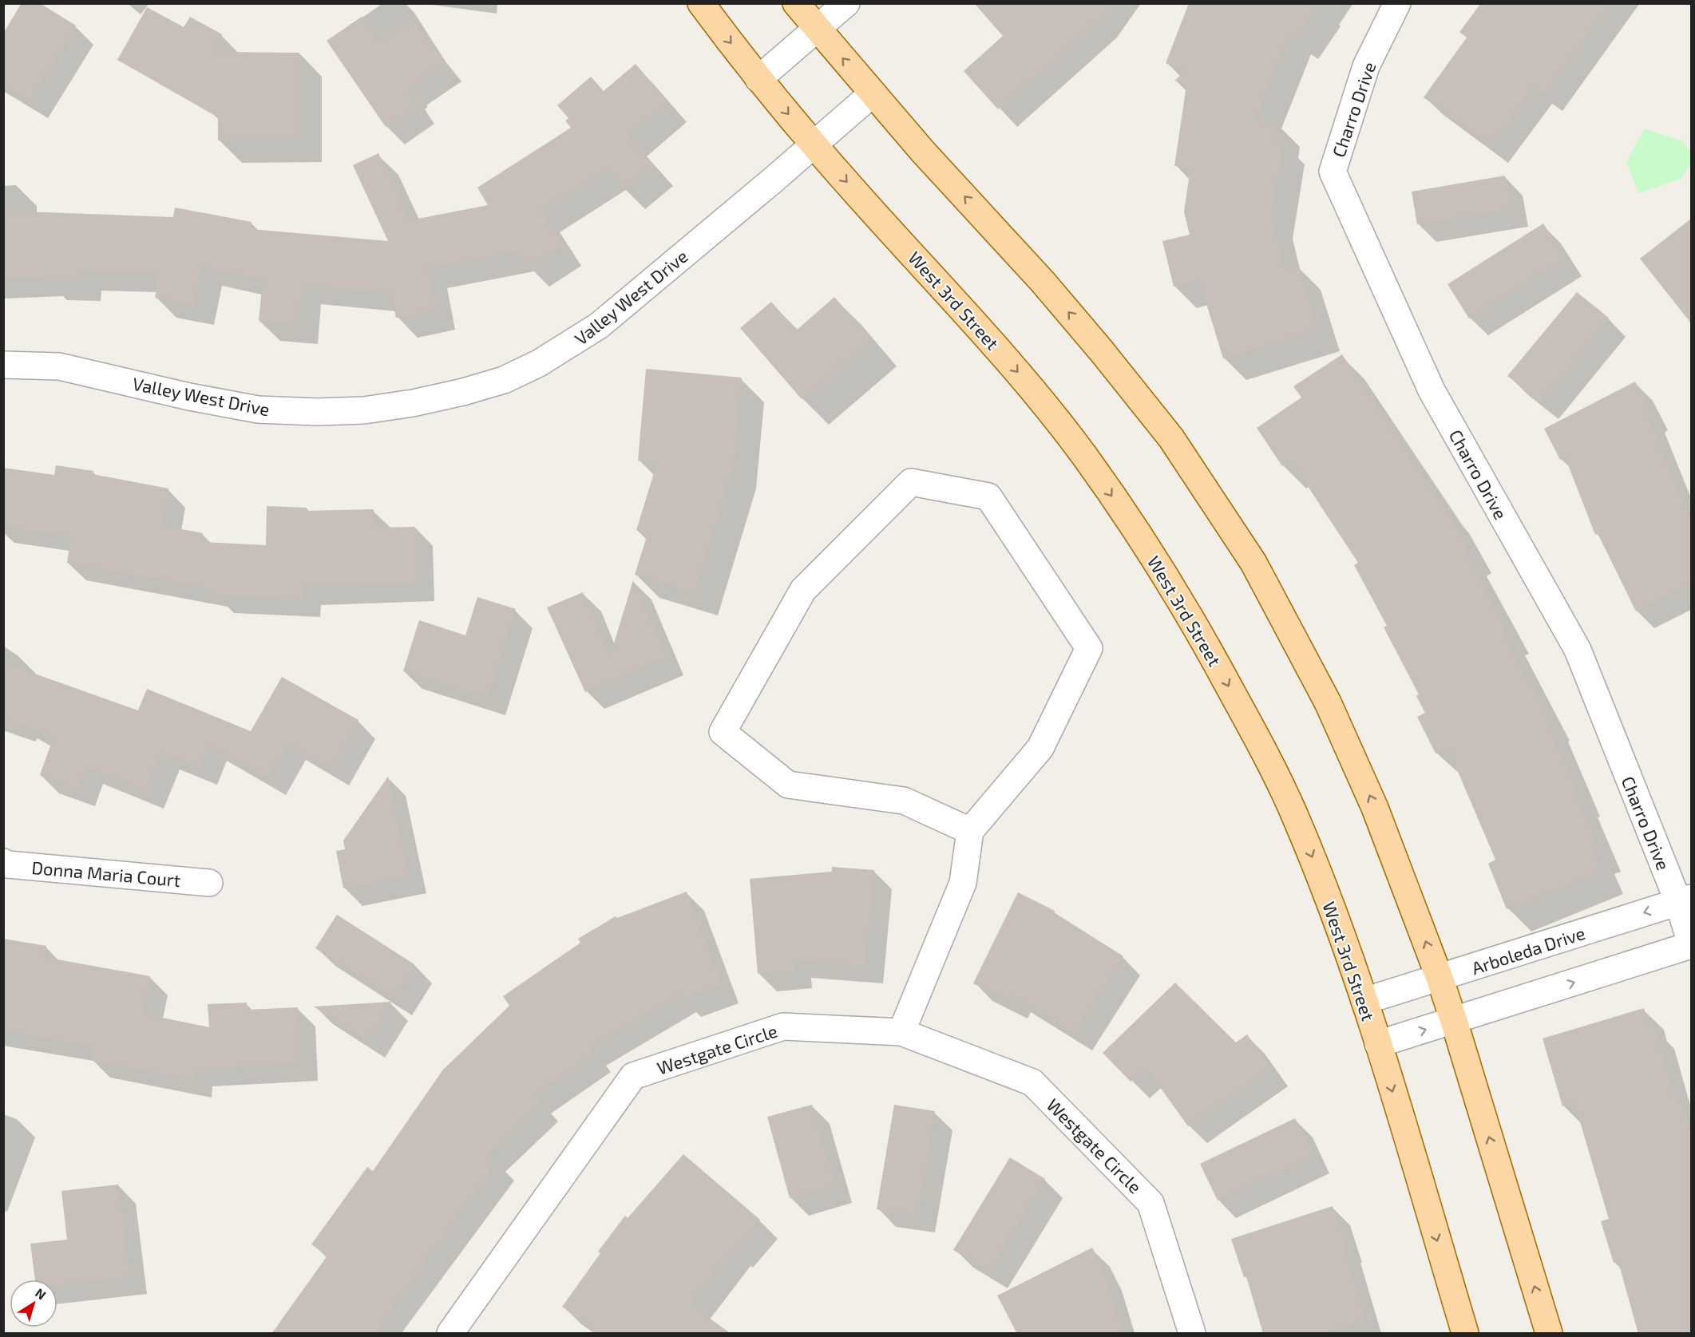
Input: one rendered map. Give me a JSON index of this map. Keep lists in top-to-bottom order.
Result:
{
  "streets": {
    "main road": ["West 3rd Street"],
    "street": [
      "Charro Drive",
      "Valley West Drive",
      "Donna Maria Court",
      "Arboleda Drive",
      "Westgate Circle"
    ]
  },
  "crossings": [
    ["Charro Drive", "Arboleda Drive"],
    ["Valley West Drive", "West 3rd Street"],
    ["West 3rd Street", "Arboleda Drive"]
  ],
  "north": "top right"
}
